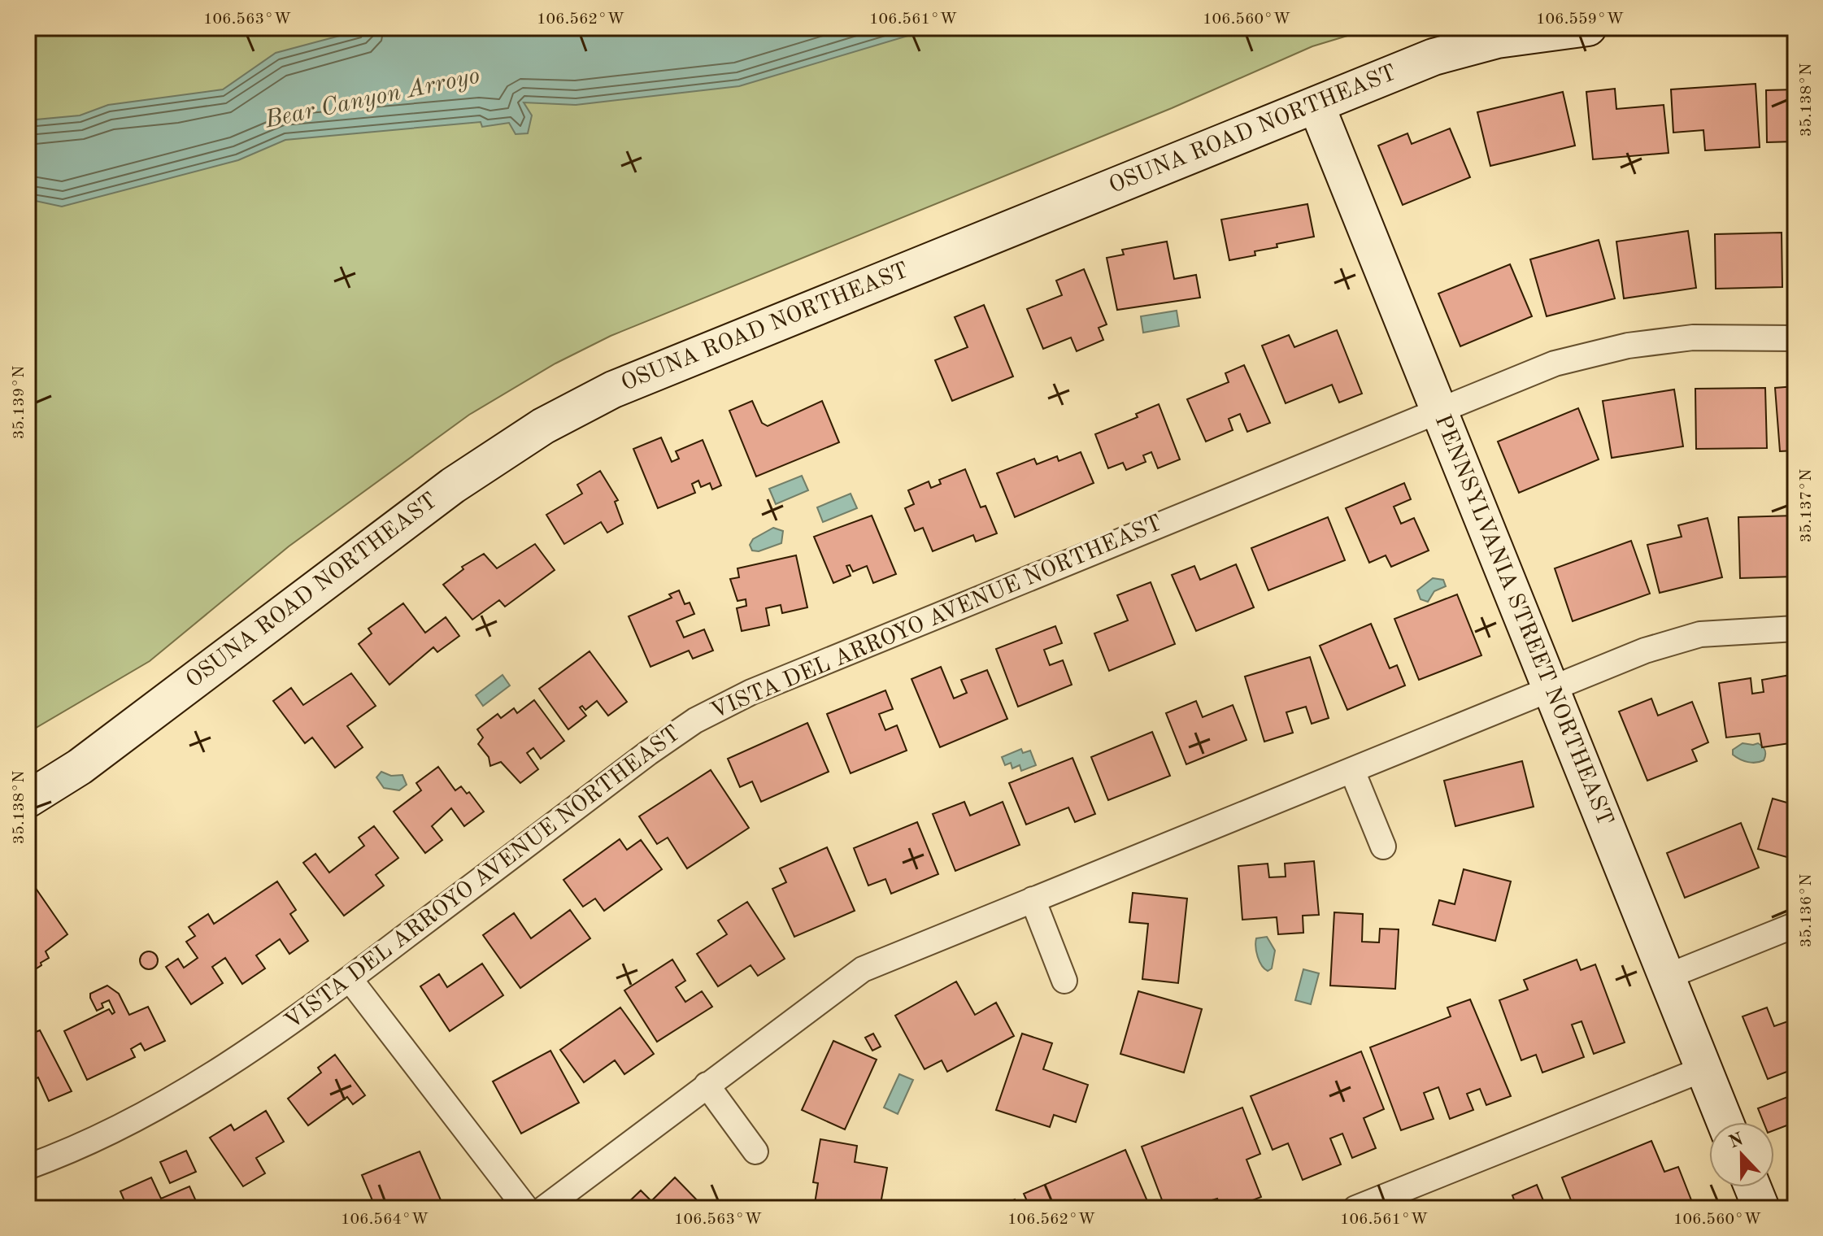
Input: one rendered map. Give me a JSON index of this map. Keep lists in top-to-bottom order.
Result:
{
  "streets": {
    "street": ["OSUNA ROAD NORTHEAST", "VISTA DEL ARROYO AVENUE NORTHEAST", "PENNSYLVANIA STREET NORTHEAST"]
  },
  "crossings": [
    ["OSUNA ROAD NORTHEAST", "PENNSYLVANIA STREET NORTHEAST"],
    ["VISTA DEL ARROYO AVENUE NORTHEAST", "PENNSYLVANIA STREET NORTHEAST"]
  ],
  "water": ["Bear Canyon Arroyo"],
  "north": "top",
  "coordinates": [
    "106.563°W",
    "106.562°W",
    "106.561°W",
    "106.560°W",
    "106.559°W",
    "35.138°N",
    "35.139°N",
    "35.137°N",
    "35.136°N",
    "106.564°W"
  ]
}
